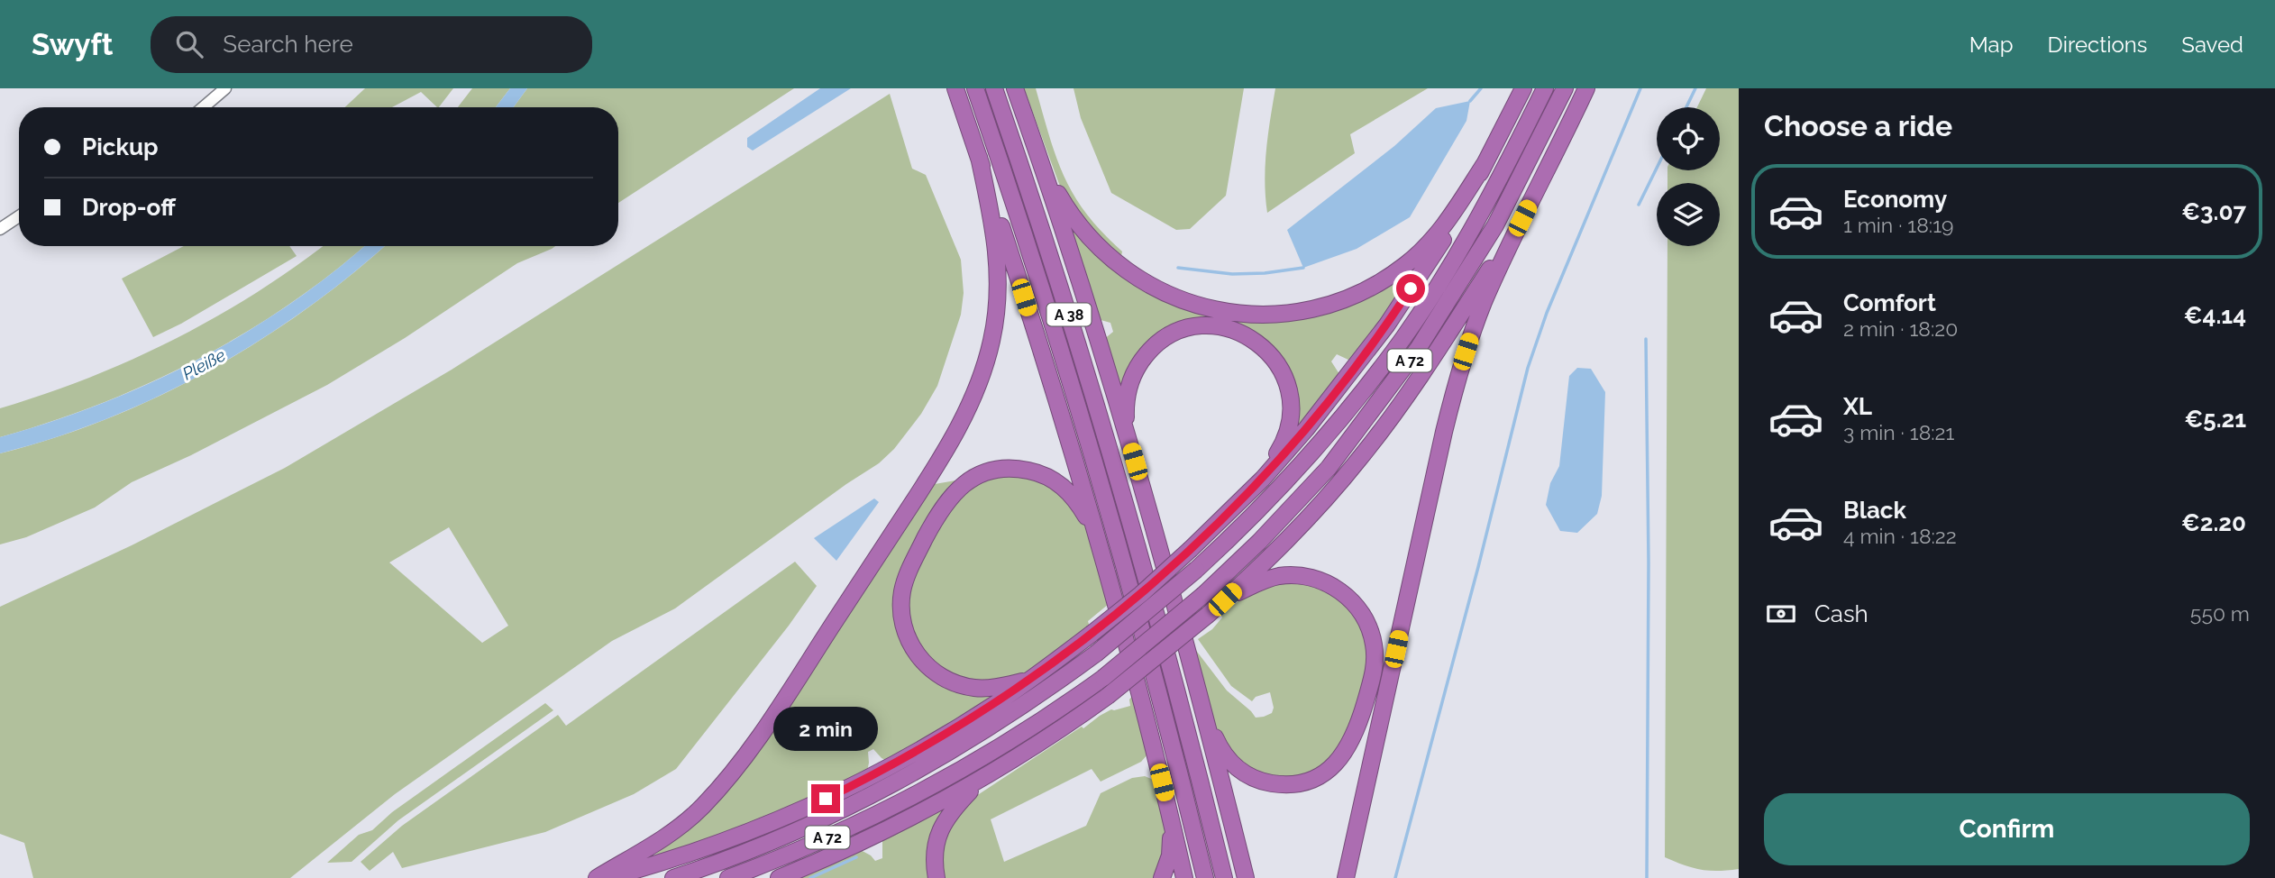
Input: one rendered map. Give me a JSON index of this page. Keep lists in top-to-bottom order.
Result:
{
  "streets": {
    "highway": ["A 38", "A 72"]
  },
  "water": ["Pleiße"],
  "page": {
    "header": "Swyft",
    "search": "Search here",
    "nav": ["Map", "Directions", "Saved"],
    "heading": "Choose a ride",
    "banner": ["Pickup", "Drop-off"],
    "list": [
      {
        "name": "Economy",
        "note": "1 min · 18:19",
        "value": "€3.07"
      },
      {
        "name": "Comfort",
        "note": "2 min · 18:20",
        "value": "€4.14"
      },
      {
        "name": "XL",
        "note": "3 min · 18:21",
        "value": "€5.21"
      },
      {
        "name": "Black",
        "note": "4 min · 18:22",
        "value": "€2.20"
      }
    ],
    "pay": ["Cash", "550 m"],
    "bubble": "2 min",
    "buttons": "Confirm"
  }
}
